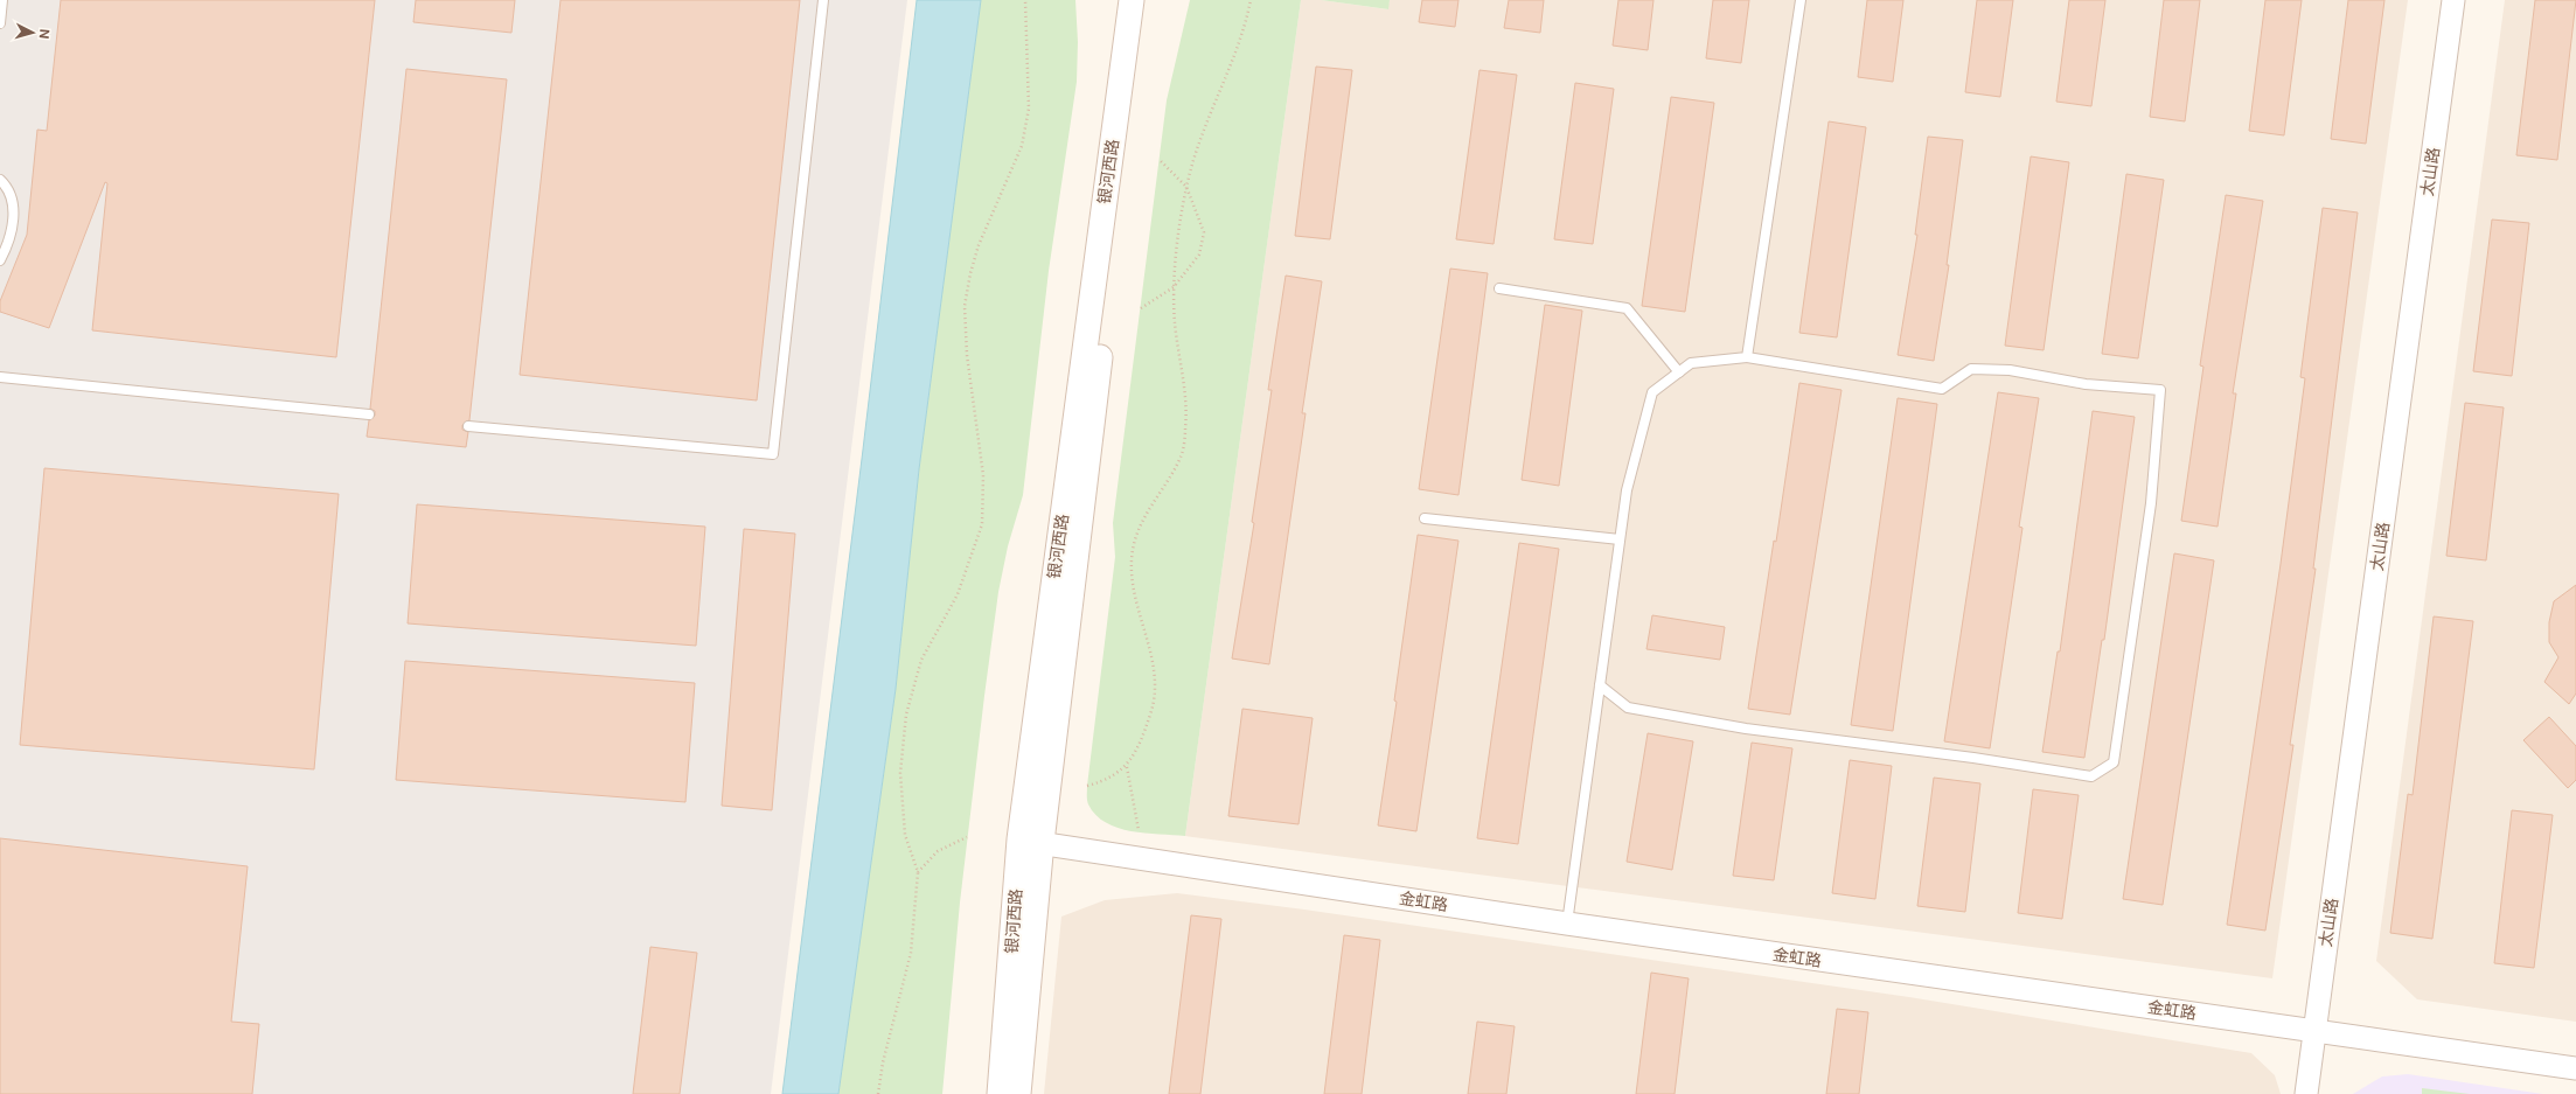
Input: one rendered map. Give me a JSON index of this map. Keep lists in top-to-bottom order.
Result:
{
  "streets": {
    "main road": ["银河西路"],
    "street": ["太山路", "金虹路"]
  },
  "crossings": [
    ["银河西路", "金虹路"],
    ["太山路", "金虹路"]
  ],
  "north": "right"
}
